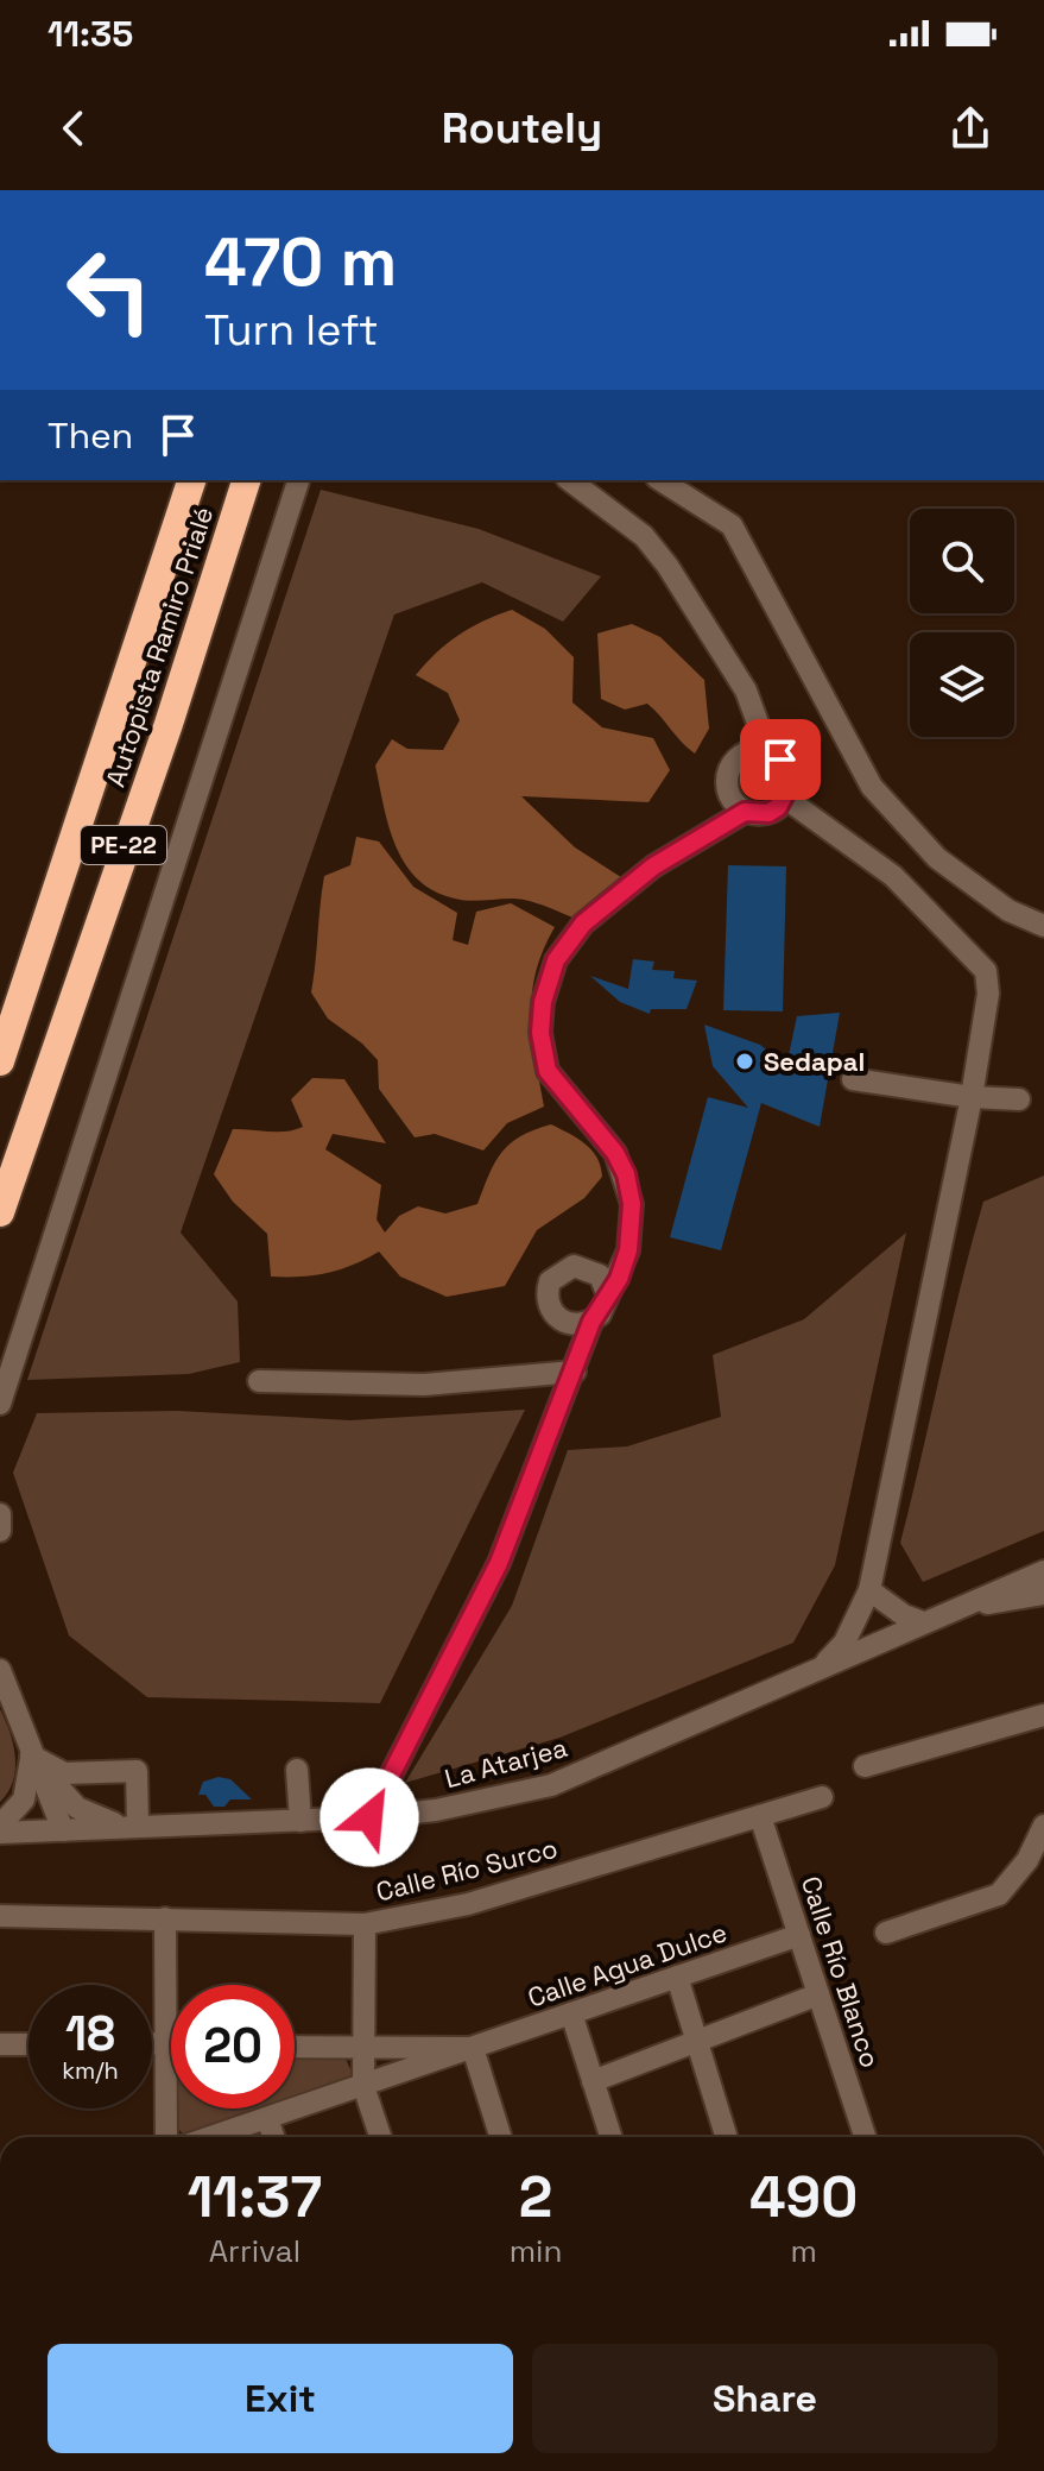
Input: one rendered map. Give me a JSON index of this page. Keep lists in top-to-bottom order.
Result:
{
  "streets": {
    "highway": ["Autopista Ramiro Prialé", "PE-22"],
    "street": [
      "La Atarjea",
      "Calle Río Surco",
      "Calle Agua Dulce",
      "Calle Río Blanco"
    ]
  },
  "crossings": [
    ["Calle Río Surco", "Calle Río Blanco"],
    ["Calle Agua Dulce", "Calle Río Blanco"]
  ],
  "places": ["Sedapal"],
  "page": {
    "status": "11:35",
    "header": "Routely",
    "turn": ["470 m", "Turn left"],
    "then": "Then",
    "speed": "18 km/h",
    "limit": "20",
    "eta": [
      "11:37",
      "Arrival",
      "2",
      "min",
      "490",
      "m"
    ],
    "buttons": ["Exit", "Share"]
  }
}
